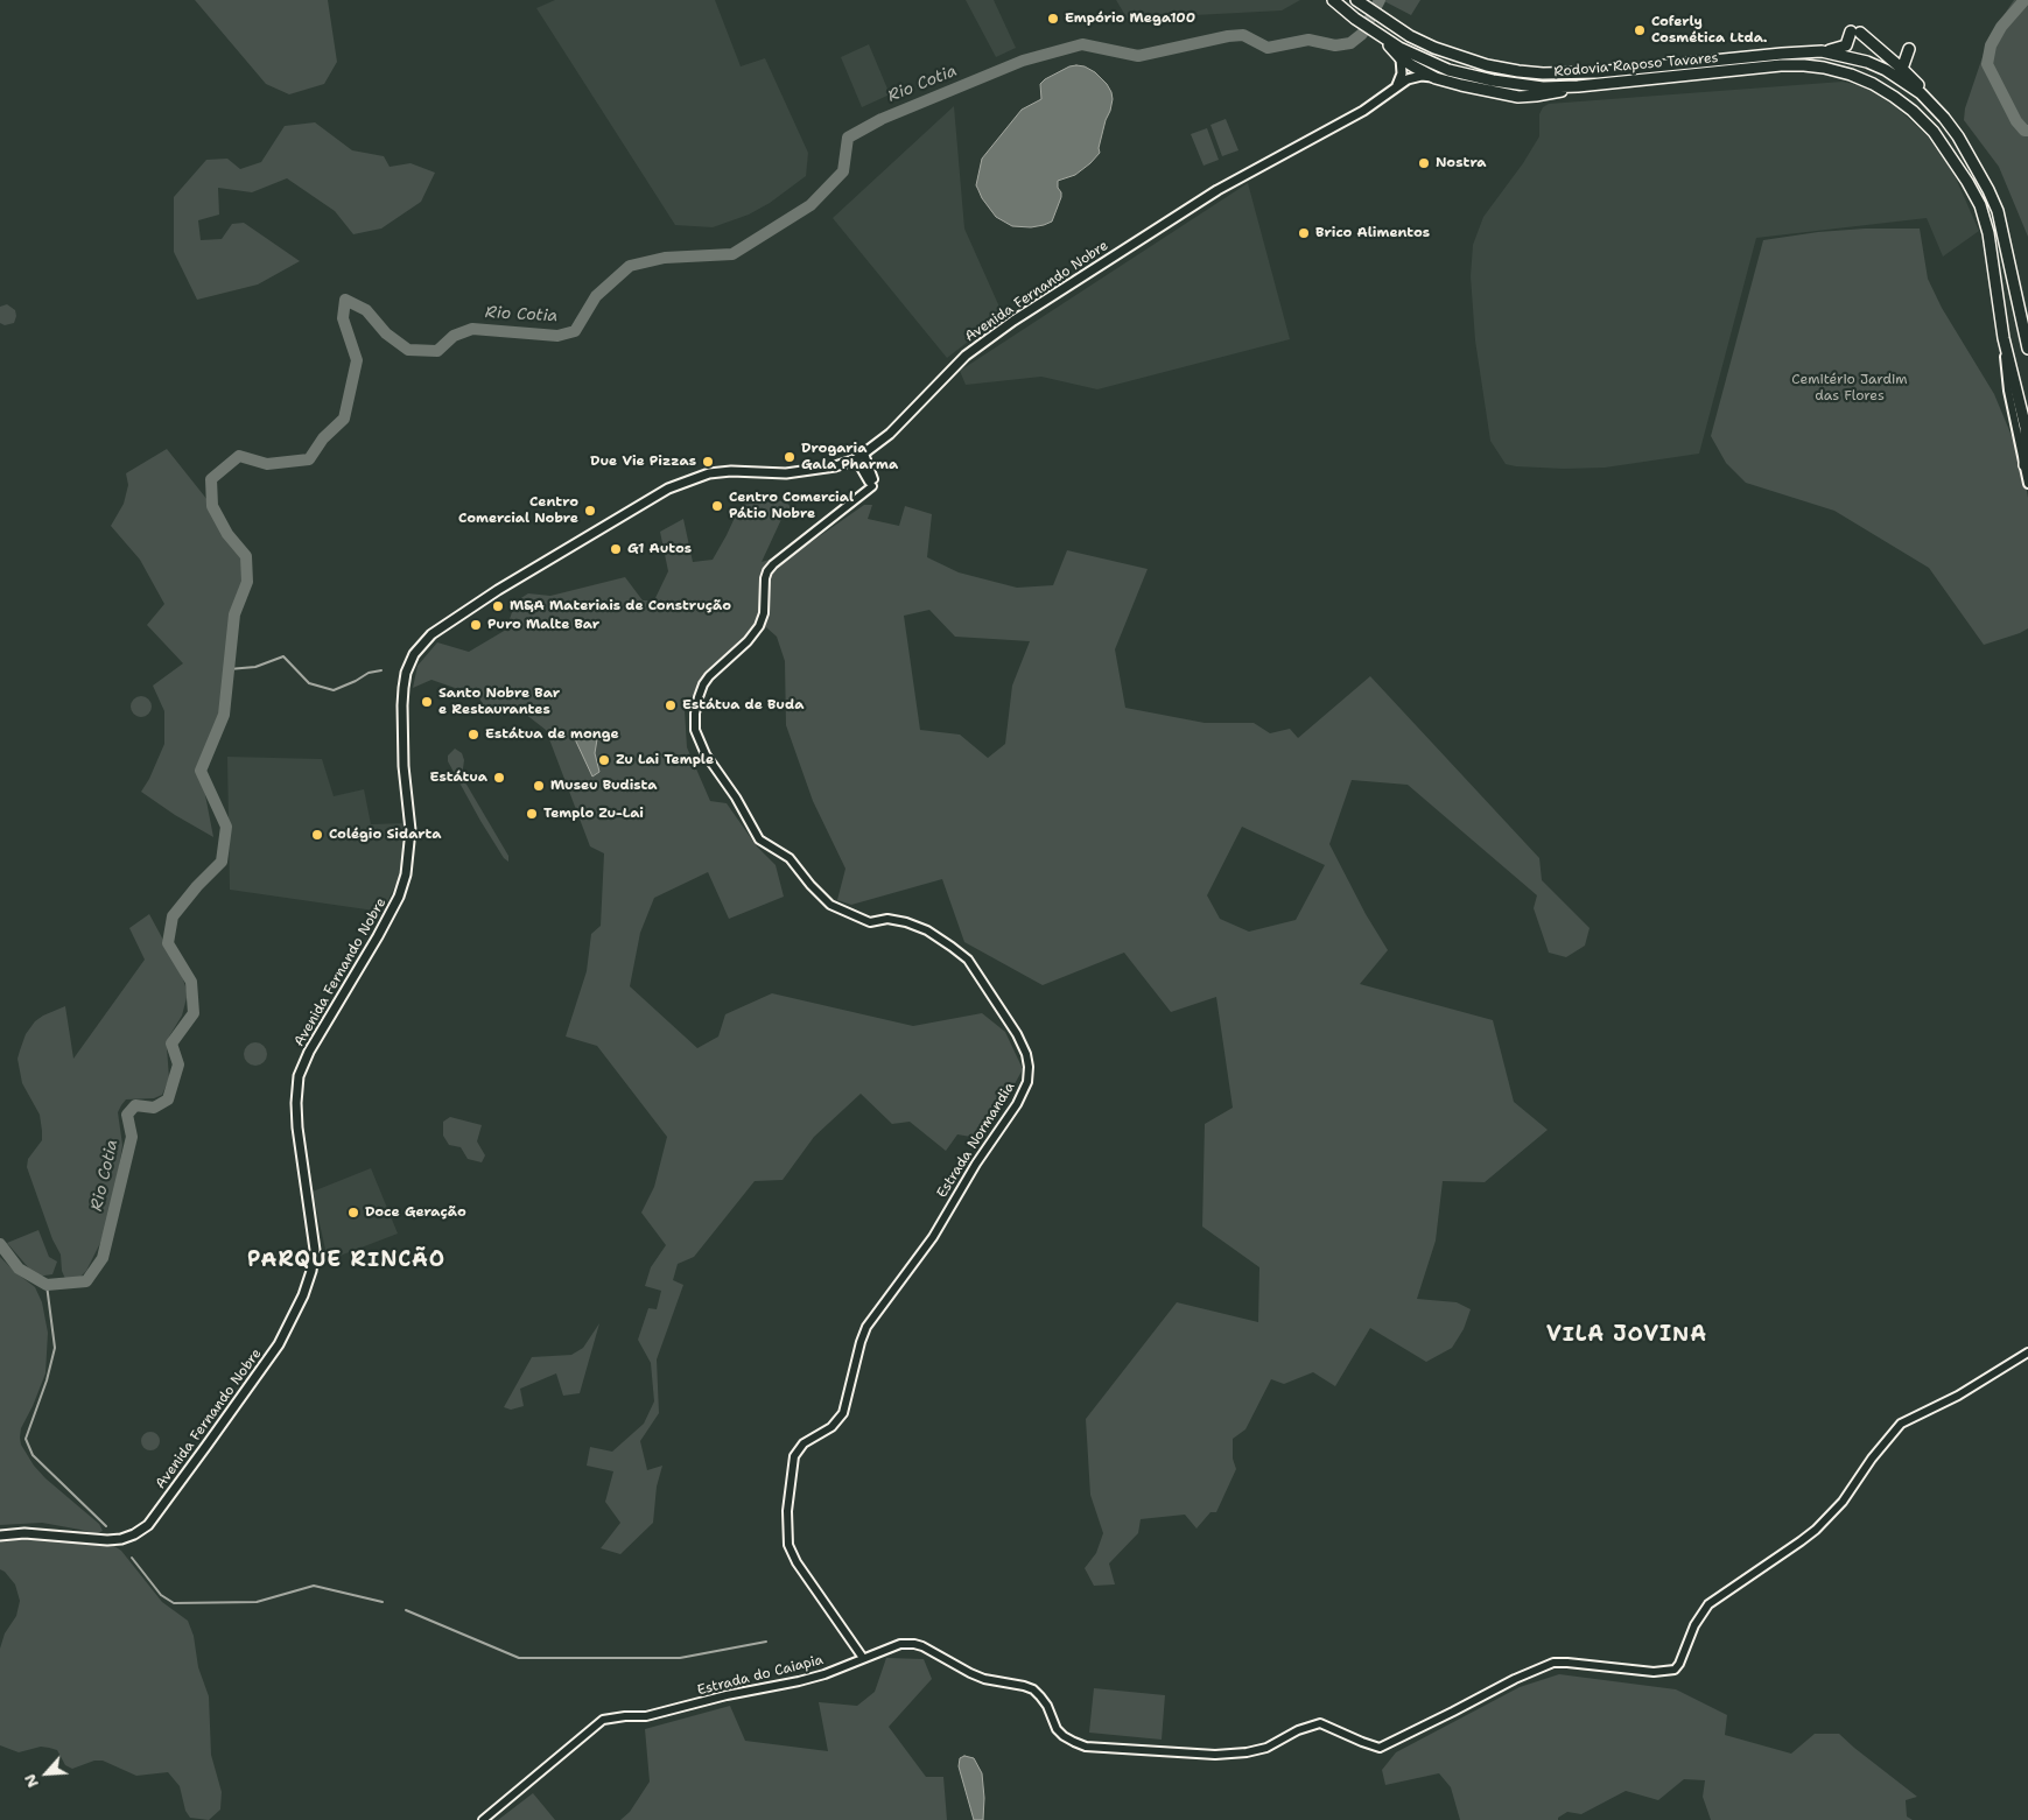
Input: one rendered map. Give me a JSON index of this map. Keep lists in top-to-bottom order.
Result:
{
  "streets": {
    "highway": ["Rodovia Raposo Tavares"],
    "main road": ["Avenida Fernando Nobre"],
    "street": ["Estrada Normandia", "Estrada do Caiapia"]
  },
  "crossings": [
    ["Estrada Normandia", "Estrada do Caiapia"]
  ],
  "districts": ["PARQUE RINCÃO", "VILA JOVINA"],
  "water": ["Rio Cotia"],
  "parks": ["Cemitério Jardim das Flores"],
  "places": [
    "Empório Mega100",
    "Coferly Cosmética Ltda.",
    "Nostra",
    "Brico Alimentos",
    "Drogaria Gala Pharma",
    "Due Vie Pizzas",
    "Centro Comercial Pátio Nobre",
    "Centro Comercial Nobre",
    "G1 Autos",
    "M&A Materiais de Construção",
    "Puro Malte Bar",
    "Santo Nobre Bar e Restaurantes",
    "Estátua de Buda",
    "Estátua de monge",
    "Zu Lai Temple",
    "Estátua",
    "Museu Budista",
    "Templo Zu-Lai",
    "Colégio Sidarta",
    "Doce Geração"
  ],
  "north": "bottom left"
}
